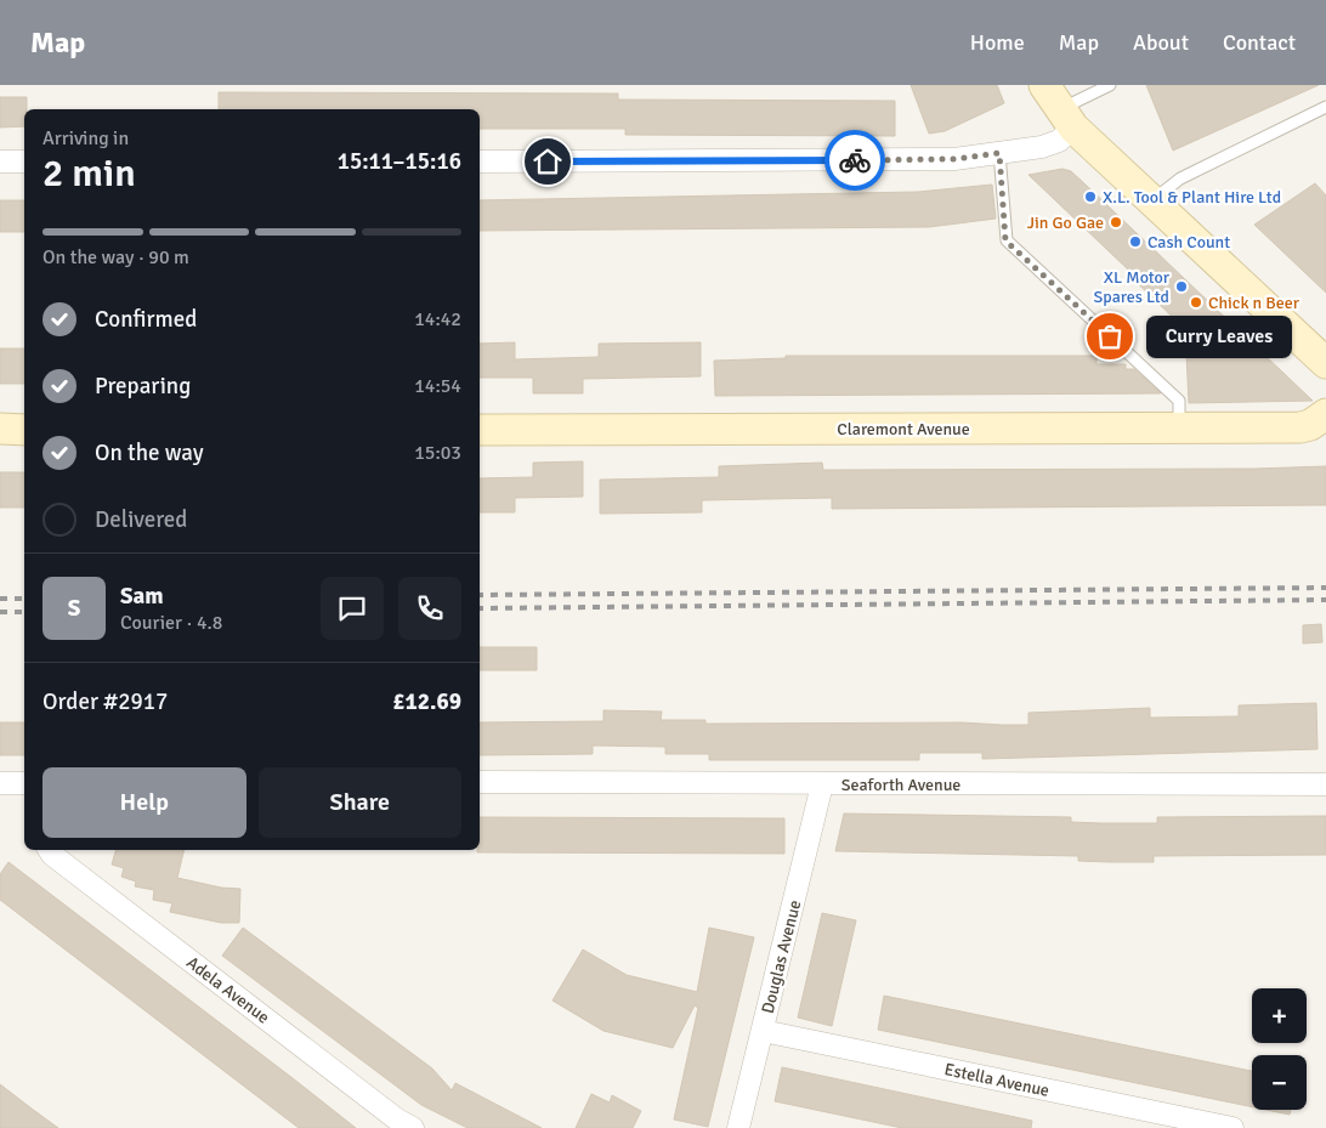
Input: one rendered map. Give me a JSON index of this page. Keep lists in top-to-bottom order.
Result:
{
  "streets": {
    "street": [
      "Claremont Avenue",
      "Seaforth Avenue",
      "Douglas Avenue",
      "Adela Avenue",
      "Estella Avenue"
    ]
  },
  "crossings": [
    ["Seaforth Avenue", "Douglas Avenue"],
    ["Douglas Avenue", "Estella Avenue"]
  ],
  "places": [
    "X.L. Tool & Plant Hire Ltd",
    "Jin Go Gae",
    "Cash Count",
    "XL Motor Spares Ltd",
    "Chick n Beer",
    "Curry Leaves"
  ],
  "page": {
    "header": "Map",
    "nav": [
      "Home",
      "Map",
      "About",
      "Contact"
    ],
    "heading": ["2 min", "Arriving in", "15:11–15:16"],
    "panel": [
      "Sam",
      "Courier · 4.8",
      "Order #2917",
      "£12.69"
    ],
    "bar": "On the way · 90 m",
    "list": [
      ["Confirmed", "14:42"],
      ["Preparing", "14:54"],
      ["On the way", "15:03"],
      "Delivered"
    ],
    "bubble": "Curry Leaves",
    "round": "S",
    "buttons": ["Help", "Share"],
    "map_buttons": ["+", "−"]
  }
}
